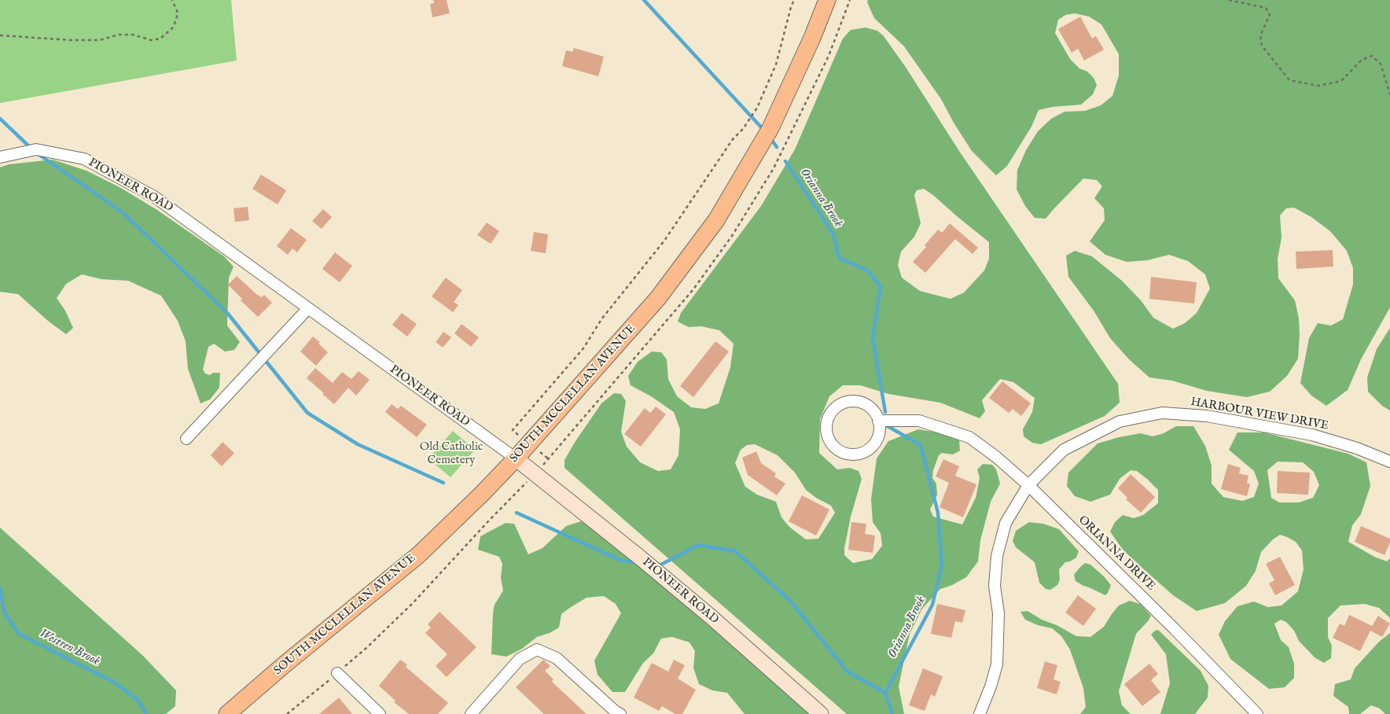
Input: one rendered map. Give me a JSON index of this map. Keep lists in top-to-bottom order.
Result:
{
  "streets": {
    "main road": ["SOUTH MCCLELLAN AVENUE"],
    "street": ["PIONEER ROAD", "HARBOUR VIEW DRIVE", "ORIANNA DRIVE"]
  },
  "crossings": [
    ["PIONEER ROAD", "SOUTH MCCLELLAN AVENUE"],
    ["HARBOUR VIEW DRIVE", "ORIANNA DRIVE"]
  ],
  "water": ["Orianna Brook", "Westren Brook"],
  "parks": ["Old Catholic Cemetery"]
}
